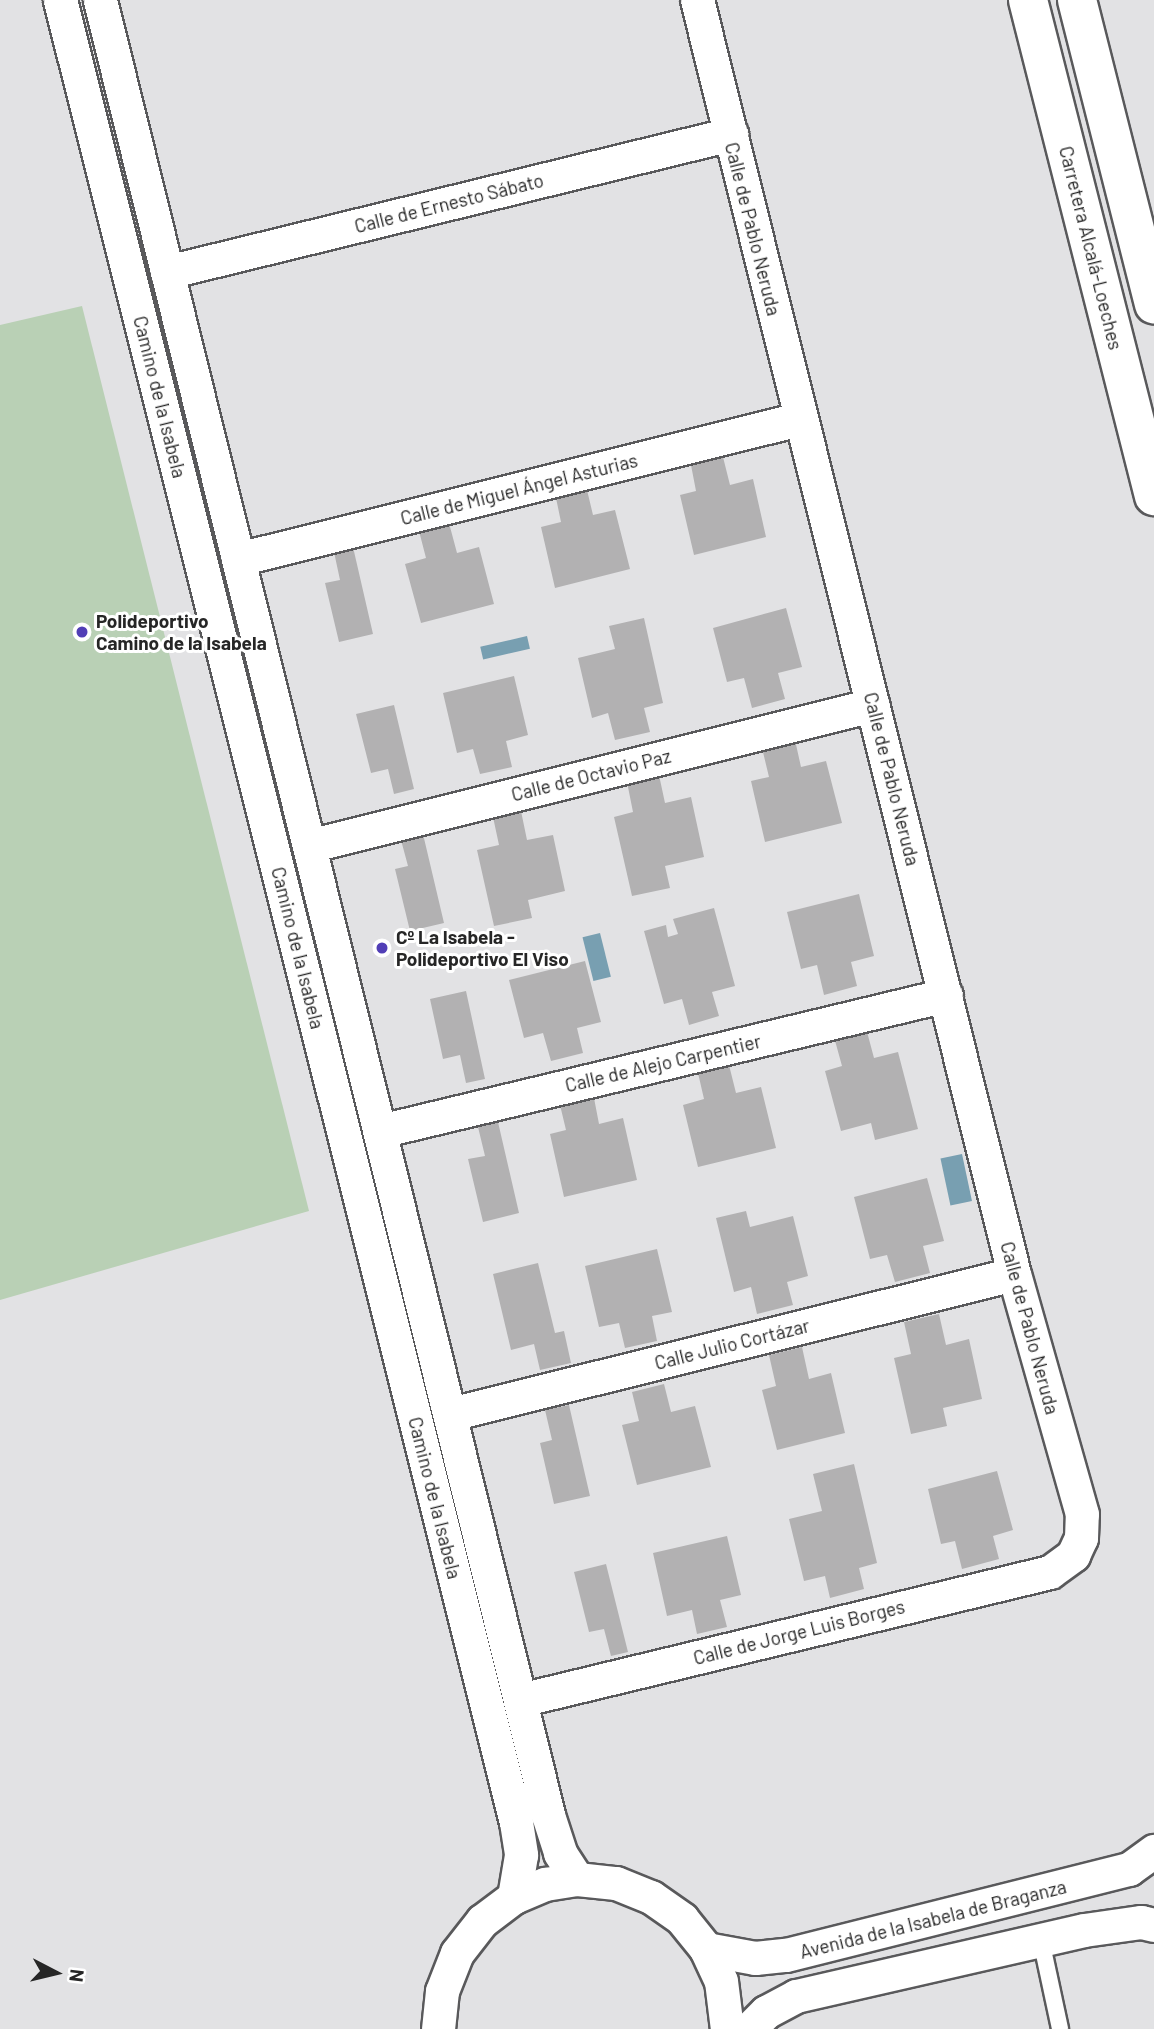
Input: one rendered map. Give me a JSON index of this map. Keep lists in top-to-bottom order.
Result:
{
  "streets": {
    "main road": ["Carretera Alcalá-Loeches"],
    "street": [
      "Calle de Ernesto Sábato",
      "Calle de Pablo Neruda",
      "Camino de la Isabela",
      "Calle de Miguel Ángel Asturias",
      "Calle de Octavio Paz",
      "Calle de Alejo Carpentier",
      "Calle Julio Cortázar",
      "Calle de Jorge Luis Borges",
      "Avenida de la Isabela de Braganza"
    ]
  },
  "crossings": [
    ["Calle de Ernesto Sábato", "Calle de Pablo Neruda"],
    ["Calle de Ernesto Sábato", "Camino de la Isabela"],
    ["Calle de Pablo Neruda", "Calle de Miguel Ángel Asturias"],
    ["Calle de Pablo Neruda", "Calle de Octavio Paz"],
    ["Calle de Pablo Neruda", "Calle de Alejo Carpentier"],
    ["Calle de Pablo Neruda", "Calle Julio Cortázar"],
    ["Calle de Pablo Neruda", "Calle de Jorge Luis Borges"],
    ["Camino de la Isabela", "Calle de Miguel Ángel Asturias"],
    ["Camino de la Isabela", "Calle de Octavio Paz"],
    ["Camino de la Isabela", "Calle de Alejo Carpentier"],
    ["Camino de la Isabela", "Calle Julio Cortázar"],
    ["Camino de la Isabela", "Calle de Jorge Luis Borges"]
  ],
  "places": ["Polideportivo Camino de la Isabela", "Cº La Isabela - Polideportivo El Viso"],
  "north": "right"
}
